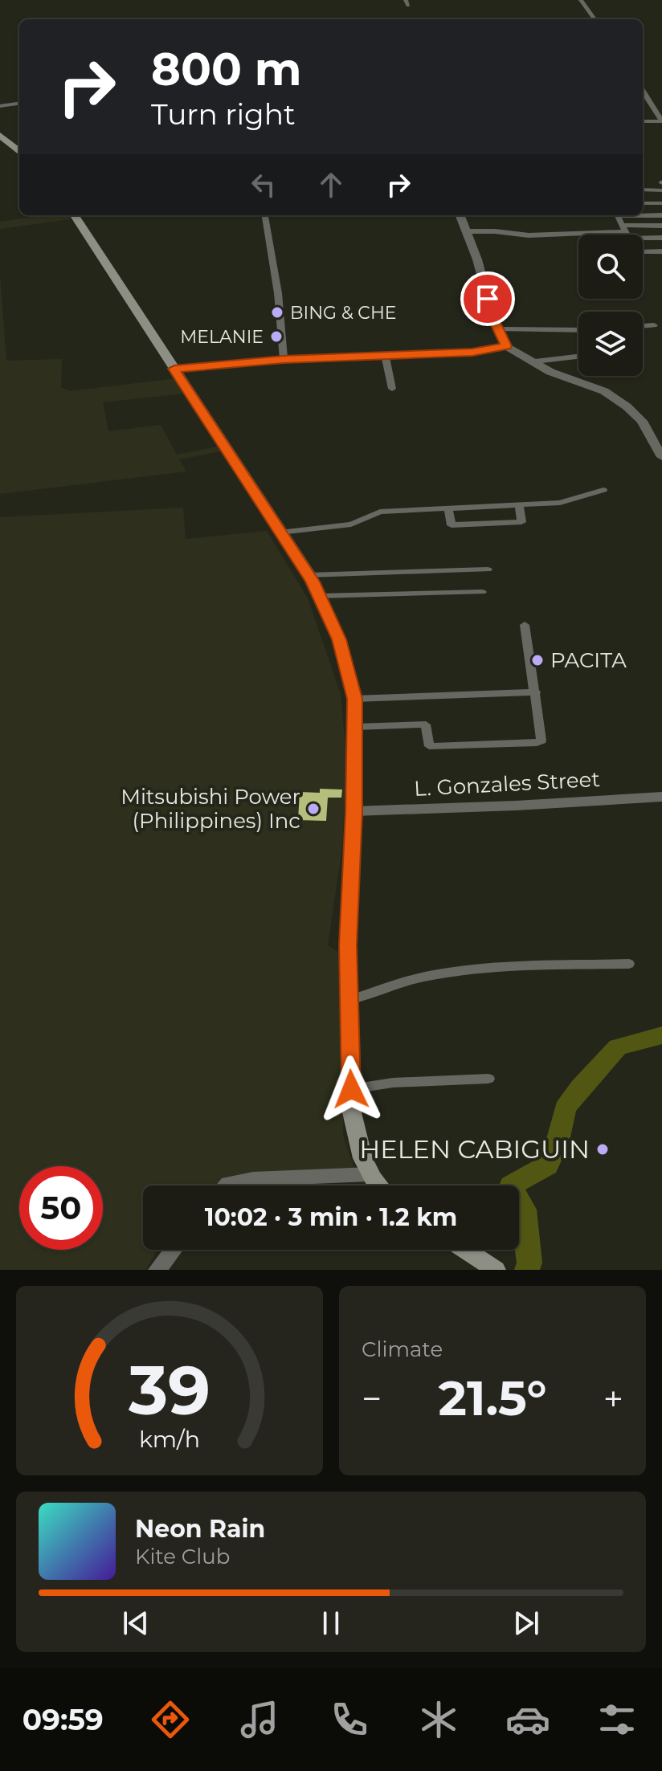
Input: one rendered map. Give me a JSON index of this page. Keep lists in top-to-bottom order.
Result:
{
  "streets": {
    "street": ["L. Gonzales Street"]
  },
  "places": [
    "BING & CHE",
    "MELANIE",
    "PACITA",
    "Mitsubishi Power (Philippines) Inc",
    "HELEN CABIGUIN"
  ],
  "page": {
    "turn": ["800 m", "Turn right"],
    "limit": "50",
    "trip": "10:02 · 3 min · 1.2 km",
    "tile": "Climate",
    "heat": ["−", "21.5°", "+"],
    "song": ["Neon Rain", "Kite Club"],
    "tabs": "09:59",
    "gauge": ["39", "km/h"]
  }
}
